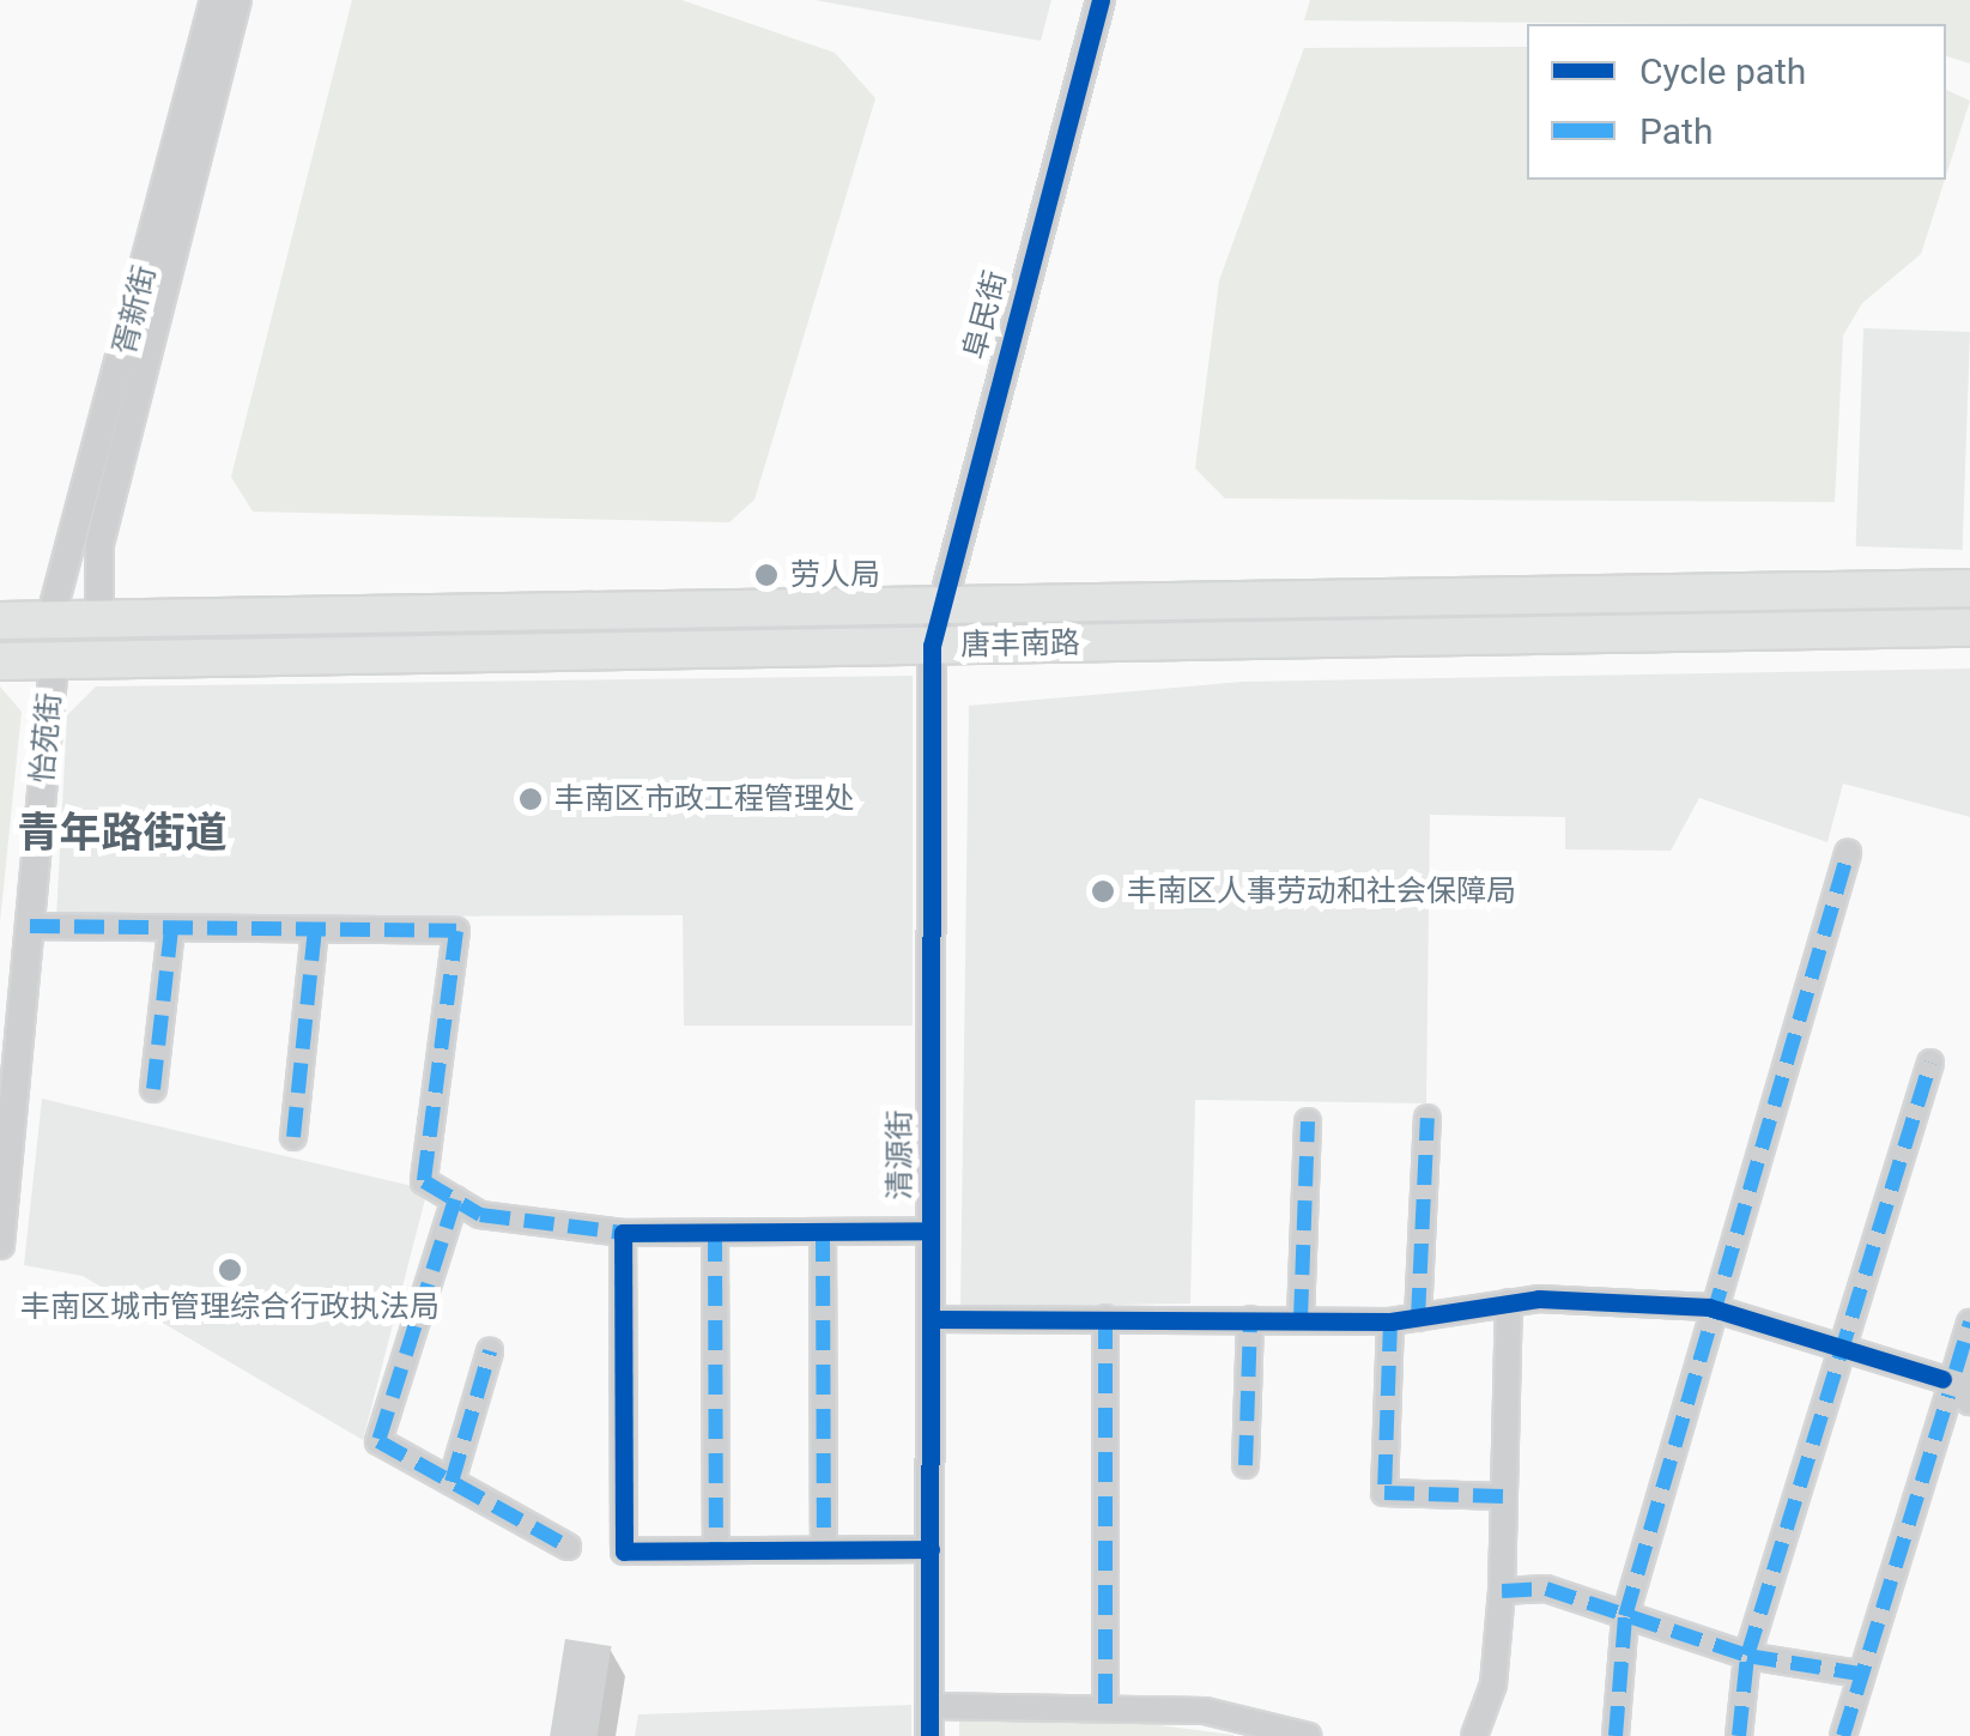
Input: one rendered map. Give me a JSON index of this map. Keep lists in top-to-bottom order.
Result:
{
  "streets": {
    "main road": ["唐丰南路"],
    "street": [
      "胥新街",
      "阜民街",
      "怡苑街",
      "清源街"
    ]
  },
  "crossings": [
    ["胥新街", "唐丰南路"],
    ["阜民街", "唐丰南路"],
    ["阜民街", "清源街"],
    ["唐丰南路", "怡苑街"],
    ["唐丰南路", "清源街"]
  ],
  "districts": ["青年路街道"],
  "places": [
    "劳人局",
    "丰南区市政工程管理处",
    "丰南区人事劳动和社会保障局",
    "丰南区城市管理综合行政执法局"
  ],
  "legend": ["Cycle path", "Path"]
}
